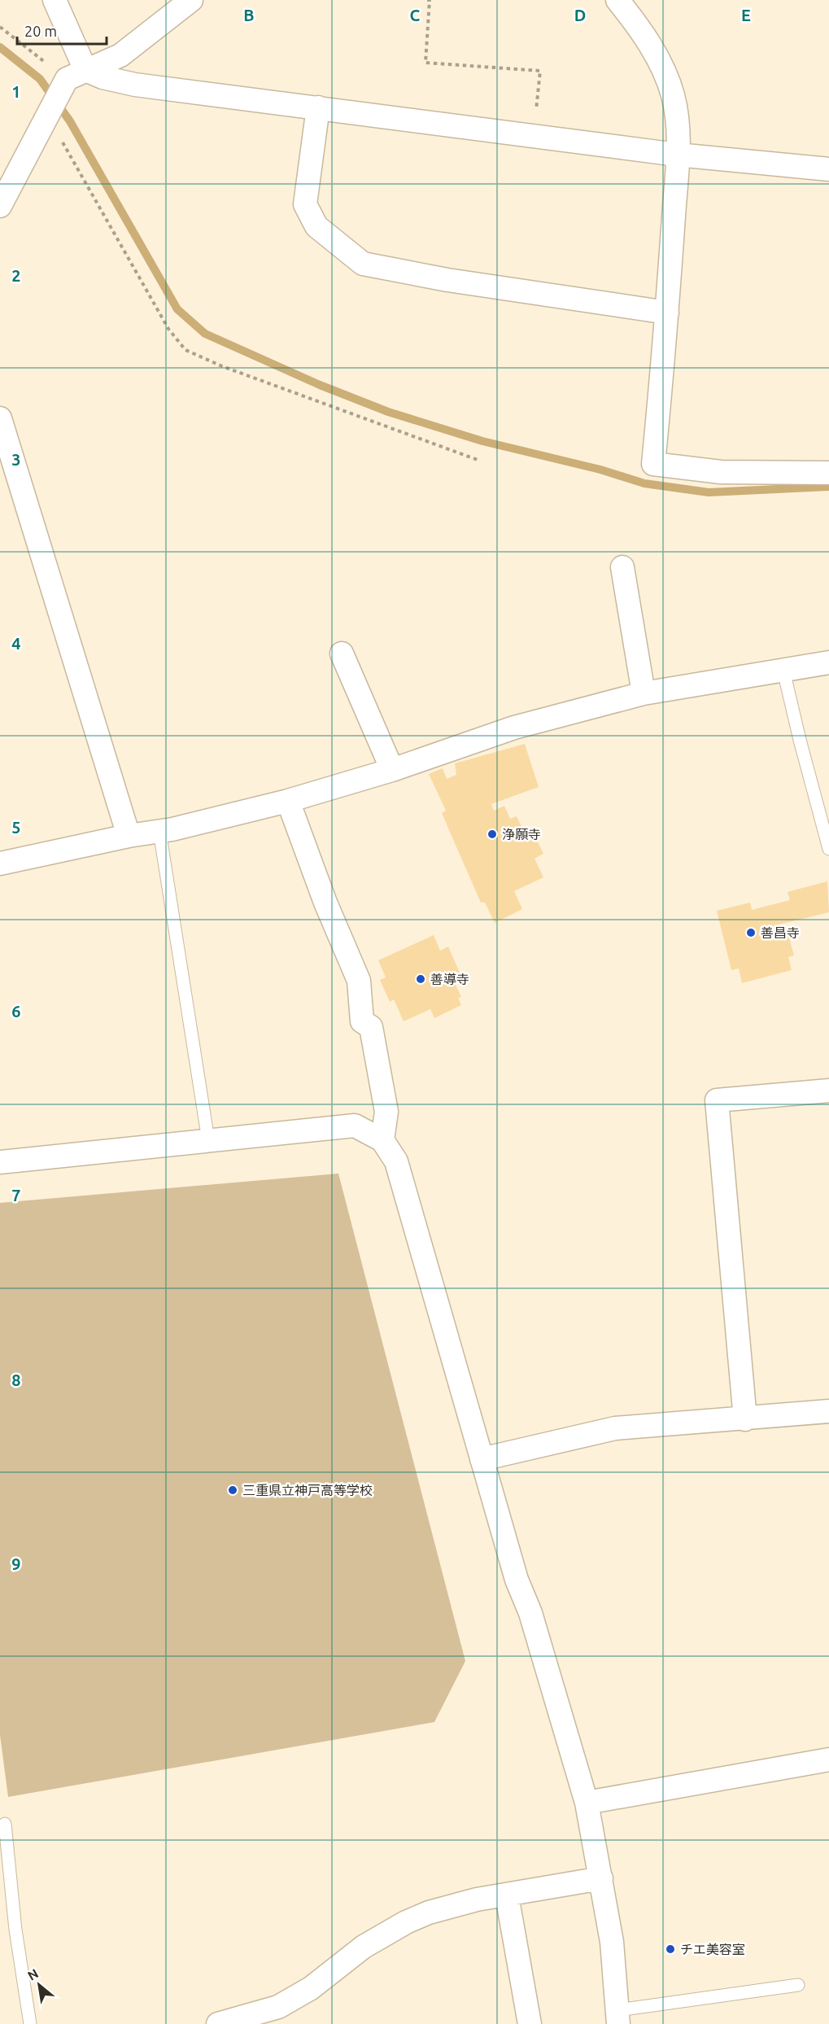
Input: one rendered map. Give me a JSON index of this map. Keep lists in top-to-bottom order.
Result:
{
  "places": [
    "浄願寺",
    "善昌寺",
    "善導寺",
    "三重県立神戸高等学校",
    "チエ美容室"
  ],
  "scale_bar": "20 m",
  "north": "top left",
  "grid": {
    "columns": [
      "B",
      "C",
      "D",
      "E"
    ],
    "rows": [
      "1",
      "2",
      "3",
      "4",
      "5",
      "6",
      "7",
      "8",
      "9"
    ]
  }
}
